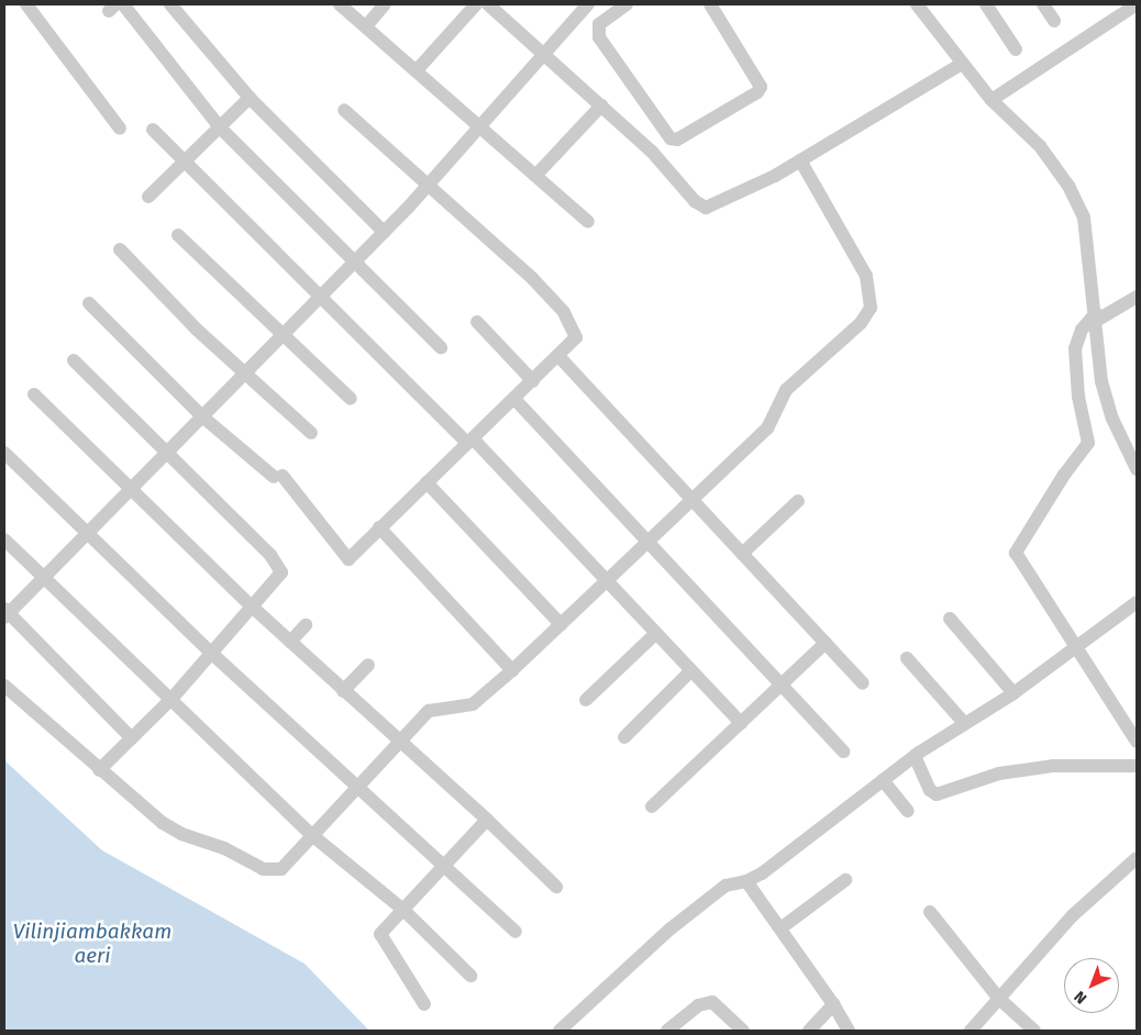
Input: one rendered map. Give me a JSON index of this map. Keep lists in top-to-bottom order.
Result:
{
  "water": ["Vilinjiambakkam aeri"],
  "north": "bottom left"
}
